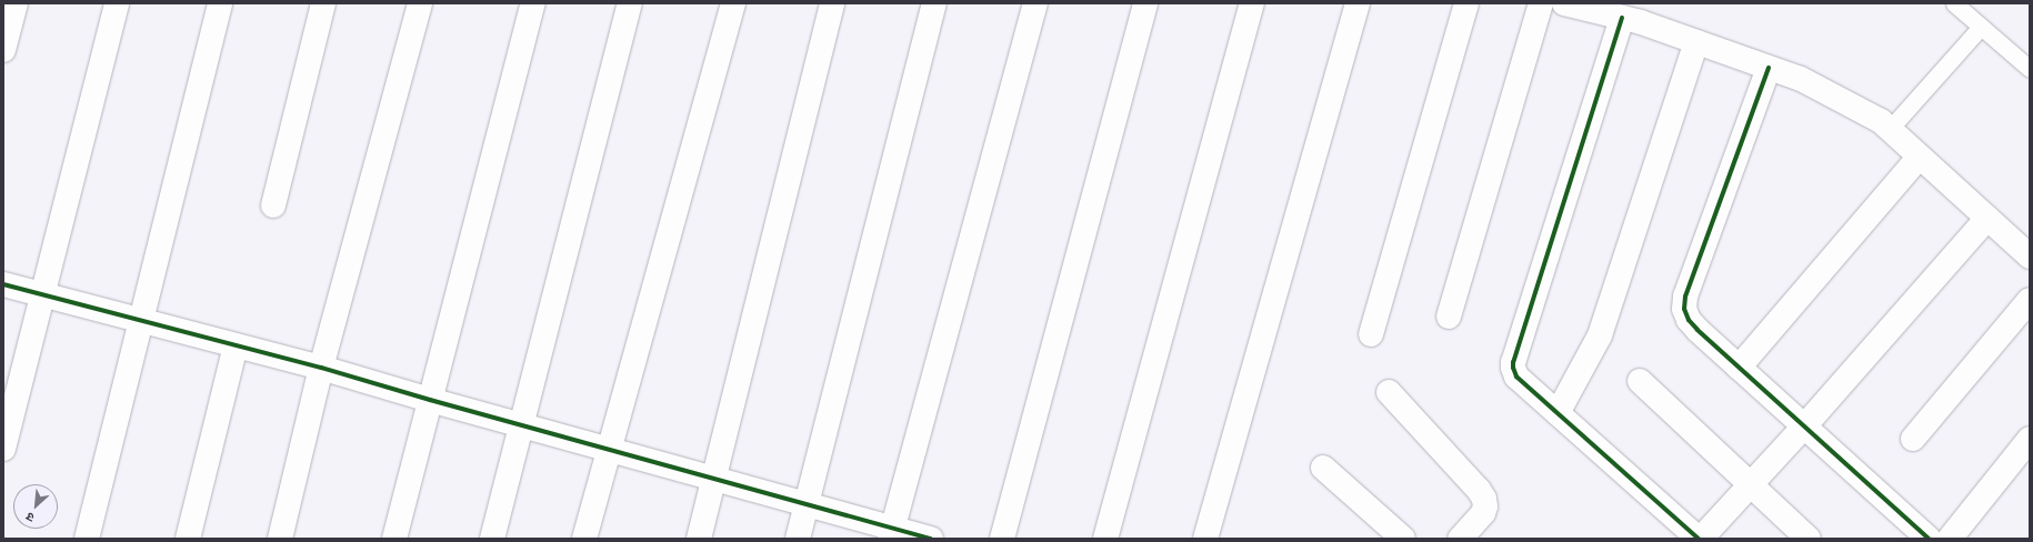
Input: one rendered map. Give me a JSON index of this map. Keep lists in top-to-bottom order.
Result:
{
  "north": "bottom left"
}
